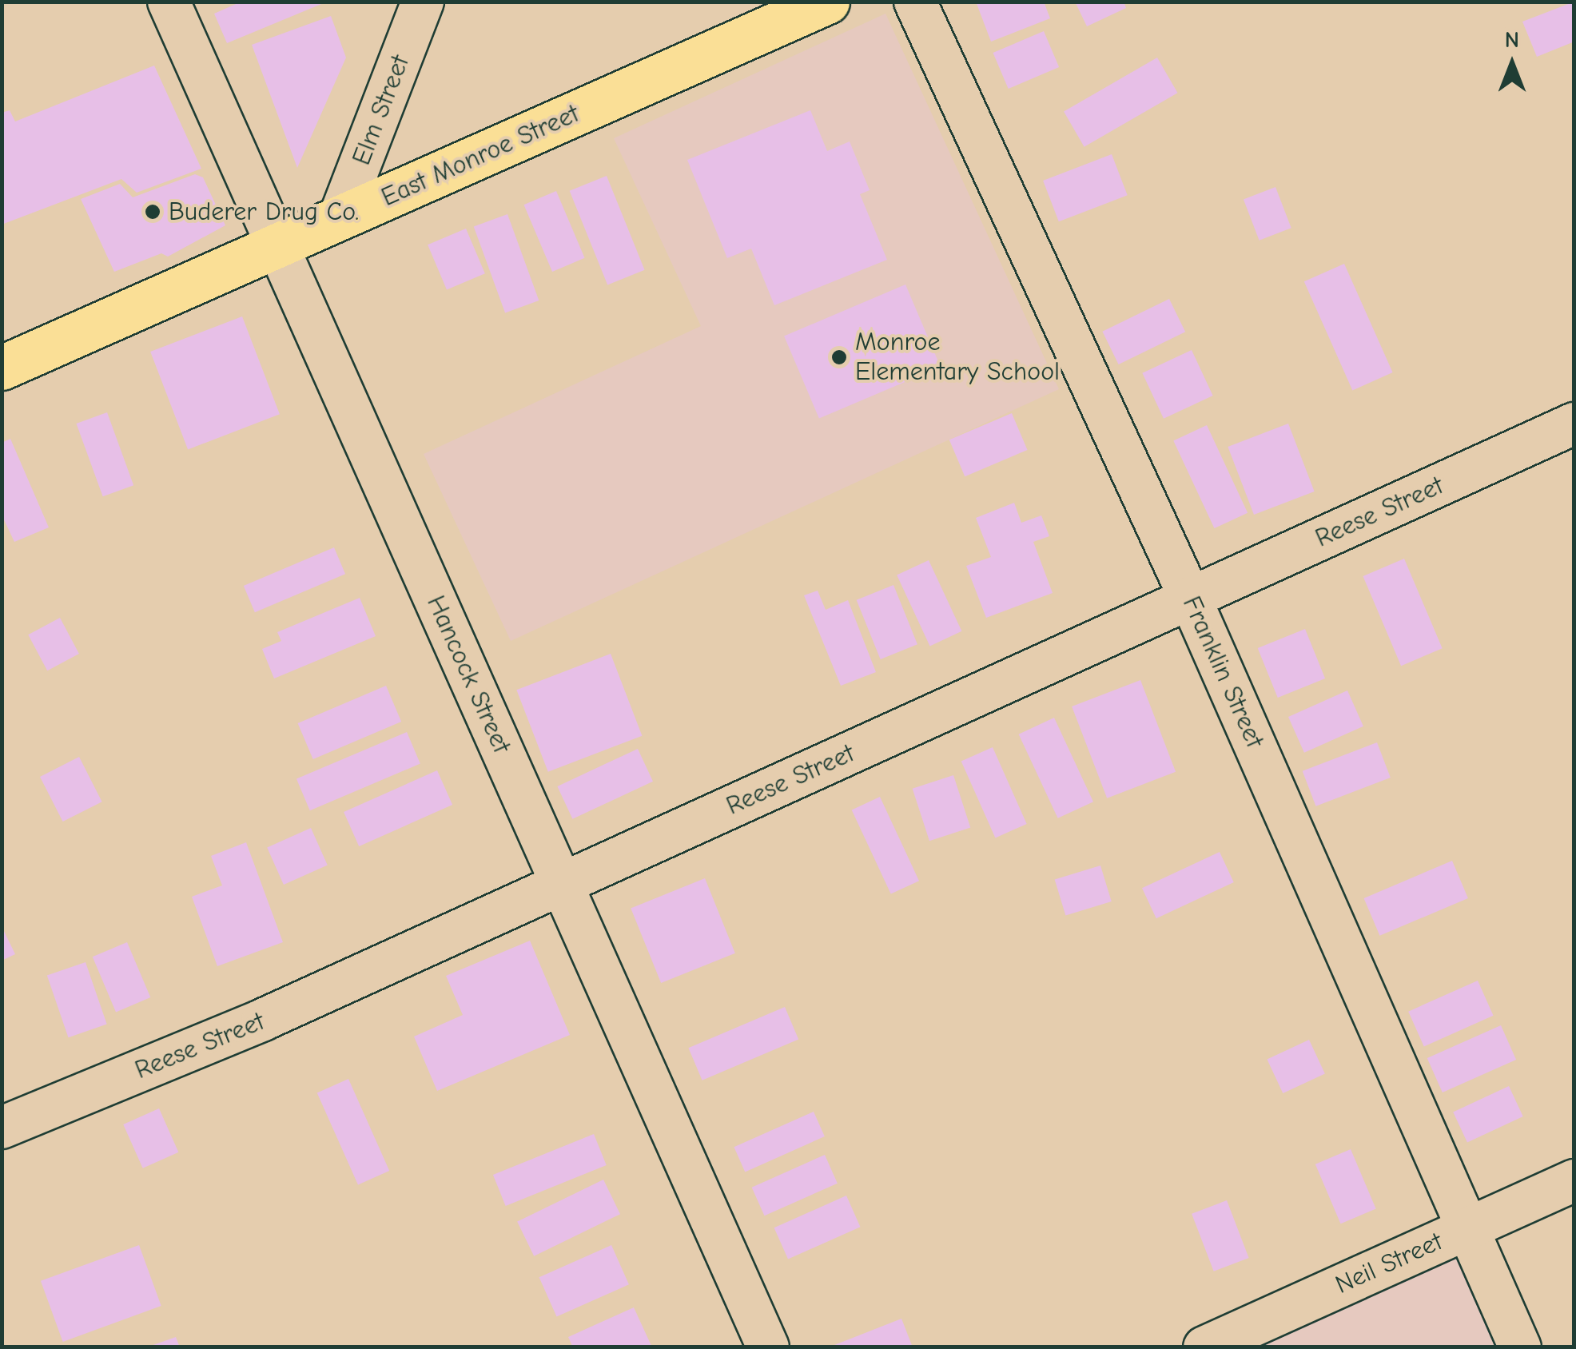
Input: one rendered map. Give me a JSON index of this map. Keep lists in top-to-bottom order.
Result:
{
  "streets": {
    "main road": ["East Monroe Street"],
    "street": [
      "Elm Street",
      "Reese Street",
      "Franklin Street",
      "Hancock Street",
      "Neil Street"
    ]
  },
  "crossings": [
    ["Elm Street", "East Monroe Street"],
    ["East Monroe Street", "Hancock Street"],
    ["Reese Street", "Franklin Street"],
    ["Reese Street", "Hancock Street"],
    ["Franklin Street", "Neil Street"]
  ],
  "places": ["Buderer Drug Co.", "Monroe Elementary School"],
  "north": "top"
}
